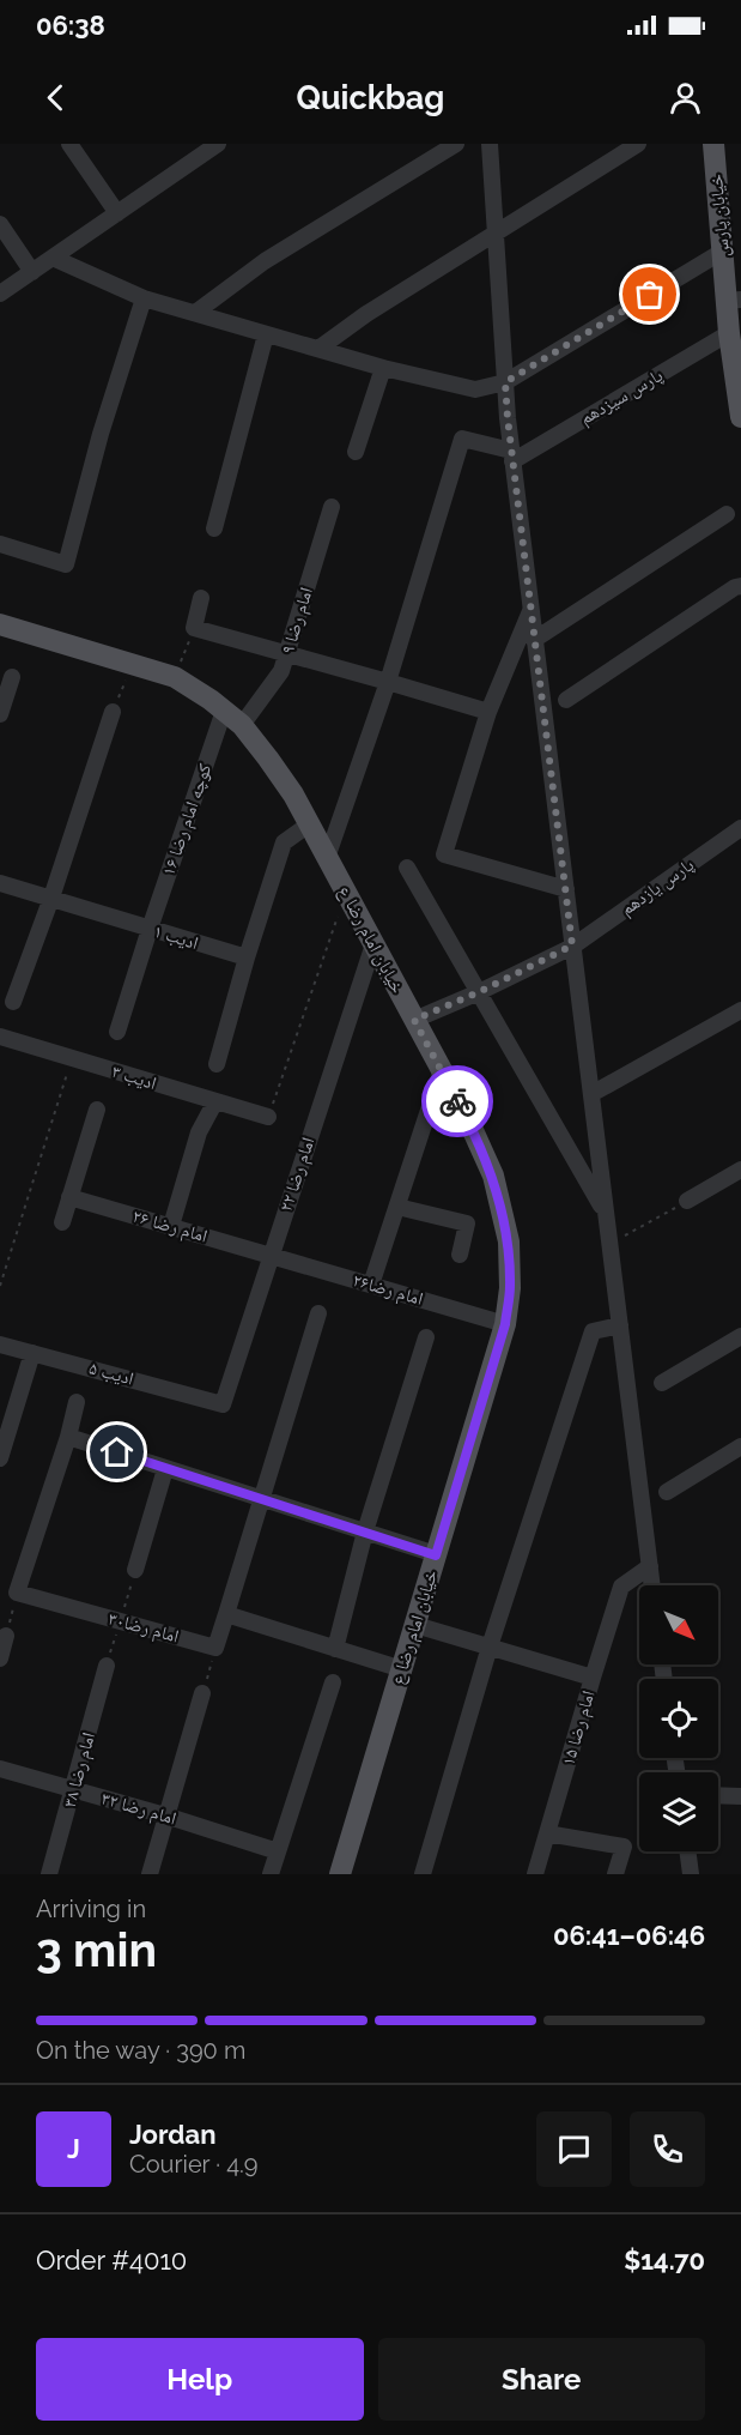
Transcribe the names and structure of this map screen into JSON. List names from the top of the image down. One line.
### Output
{"streets":{"main road":["خیابان پارس","خیابان امام رضا ع"],"street":["پارس‌ سیزدهم","امام رضا ۹","کوچه امام رضا ۱۶","پارس‌‌ یازدهم","ادیب ۱","ادیب ۳","امام رضا ۲۲","امام رضا ۲۶","امام رضا۲۶","ادیب ۵","امام رضا۳۰","۱۵ امام رضا","امام رضا ۳۸","امام رضا ۳۲"]},"crossings":[["خیابان پارس","پارس‌ سیزدهم"],["امام رضا ۹","خیابان امام رضا ع"],["کوچه امام رضا ۱۶","ادیب ۱"],["کوچه امام رضا ۱۶","خیابان امام رضا ع"],["پارس‌‌ یازدهم","خیابان امام رضا ع"],["خیابان امام رضا ع","امام رضا ۲۲"],["خیابان امام رضا ع","امام رضا۲۶"],["خیابان امام رضا ع","۱۵ امام رضا"],["امام رضا ۲۲","امام رضا ۲۶"],["امام رضا ۲۲","امام رضا۲۶"],["امام رضا ۲۲","ادیب ۵"],["امام رضا ۲۶","امام رضا۲۶"],["امام رضا ۳۸","امام رضا ۳۲"]],"north":"bottom right","page":{"status":"06:38","header":"Quickbag","heading":["3 min","Arriving in","06:41–06:46"],"panel":["Jordan","Courier · 4.9","Order #4010","$14.70"],"bar":"On the way · 390 m","round":"J","buttons":["Help","Share"]}}
